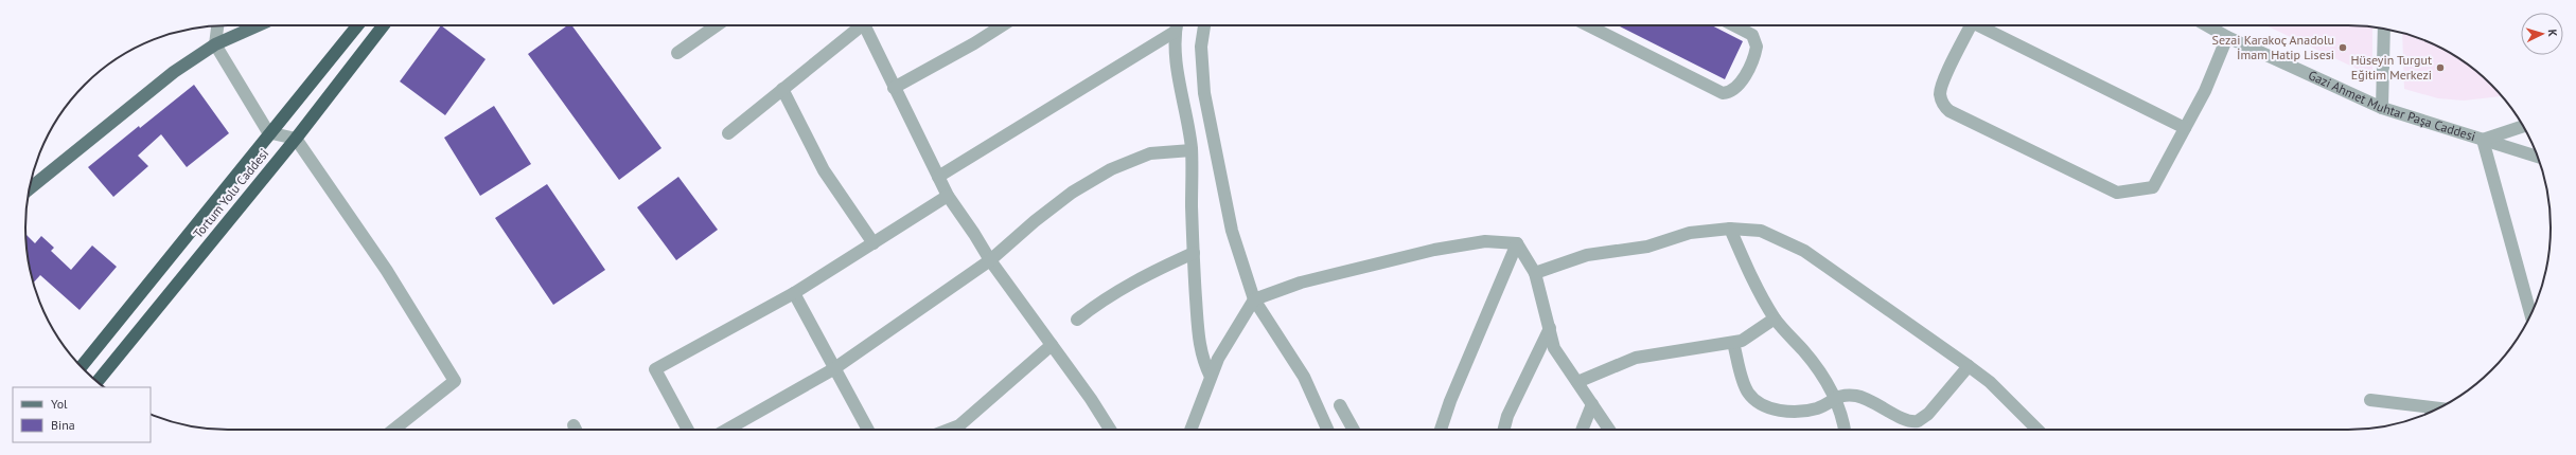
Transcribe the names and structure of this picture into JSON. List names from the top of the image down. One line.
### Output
{"streets":{"highway":["Tortum Yolu Caddesi"],"street":["Gazi Ahmet Muhtar Paşa Caddesi"]},"places":["Sezai Karakoç Anadolu İmam Hatip Lisesi","Hüseyin Turgut Eğitim Merkezi"],"legend":["Yol","Bina"],"north":"right"}
